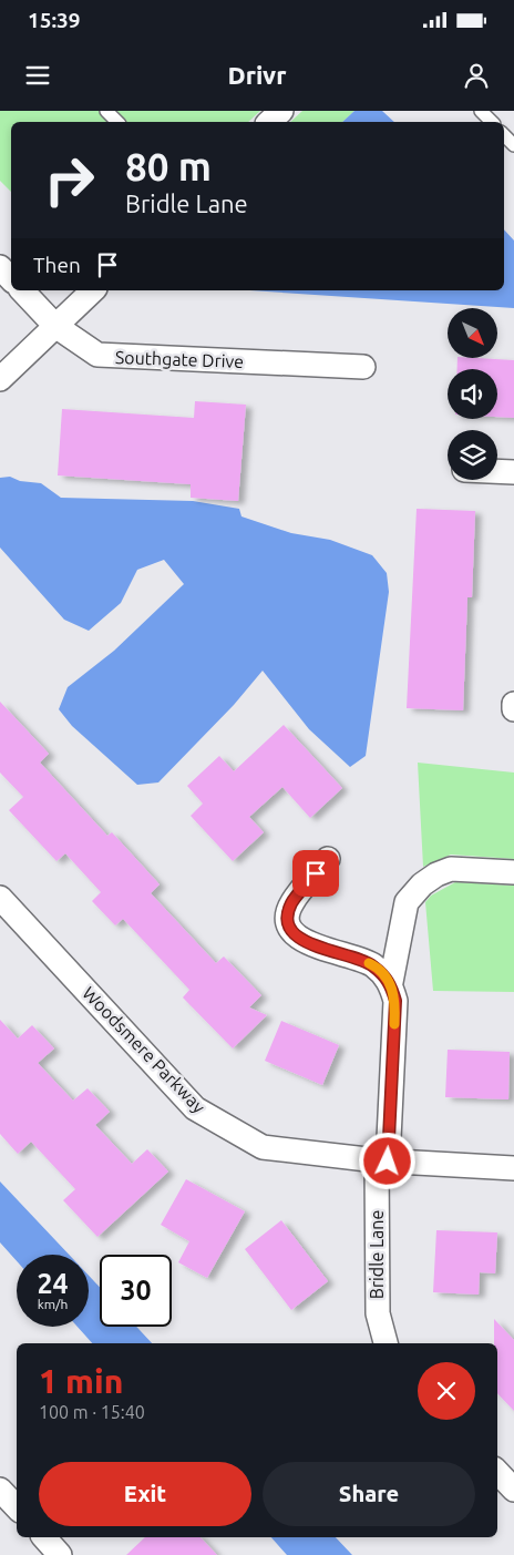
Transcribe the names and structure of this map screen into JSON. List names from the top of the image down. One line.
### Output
{"streets":{"street":["Southgate Drive","Woodsmere Parkway","Bridle Lane"]},"crossings":[["Woodsmere Parkway","Bridle Lane"]],"north":"bottom right","page":{"status":"15:39","header":"Drivr","turn":["80 m","Bridle Lane"],"then":"Then","speed":"24 km/h","limit":"30","heading":["1 min","100 m · 15:40"],"buttons":["Exit","Share"]}}
